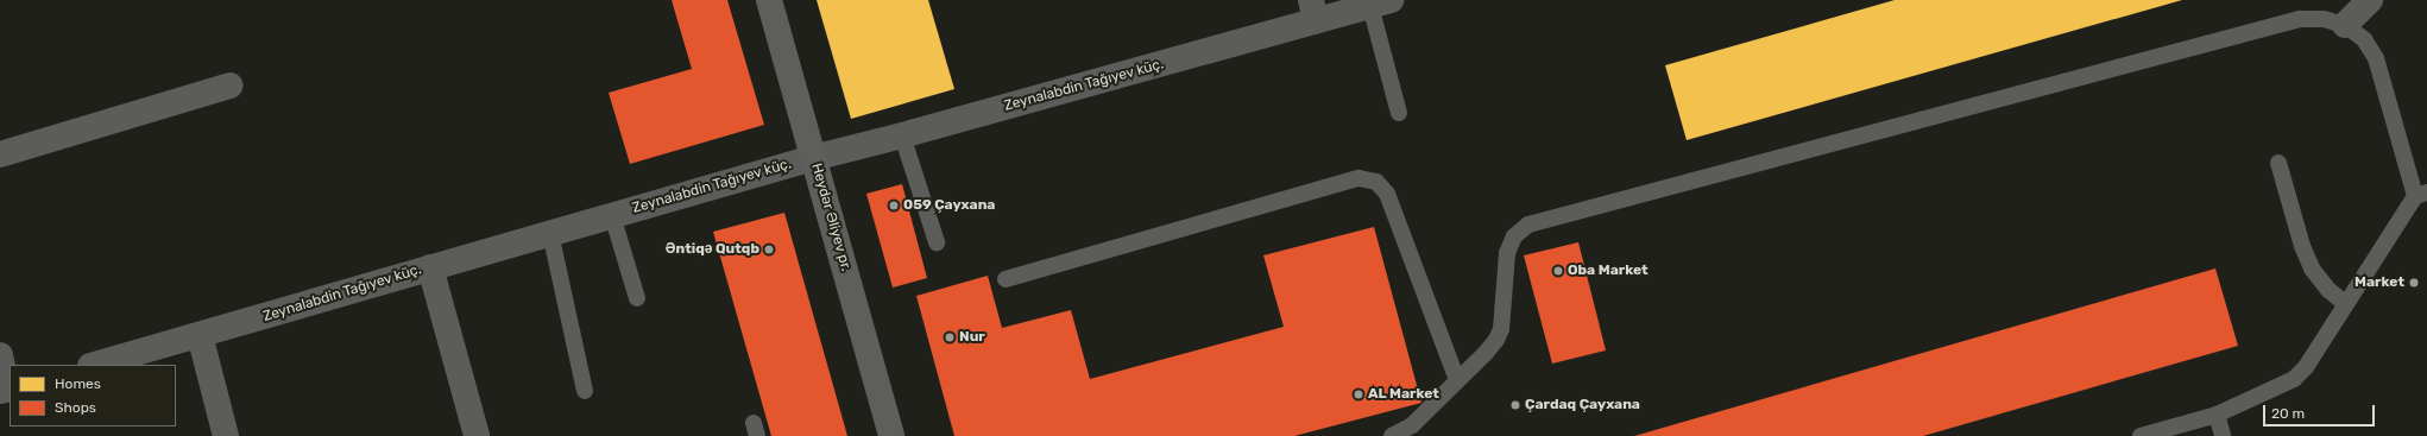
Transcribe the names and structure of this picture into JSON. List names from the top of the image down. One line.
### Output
{"streets":{"main road":["Heydər Əliyev pr."],"street":["Zeynalabdin Tağıyev küç."]},"crossings":[["Zeynalabdin Tağıyev küç.","Heydər Əliyev pr."]],"places":["059 Çayxana","Əntiqə Qutqb","Oba Market","Market","Nur","AL Market","Çardaq Çayxana"],"legend":["Homes","Shops"],"scale_bar":"20 m"}
